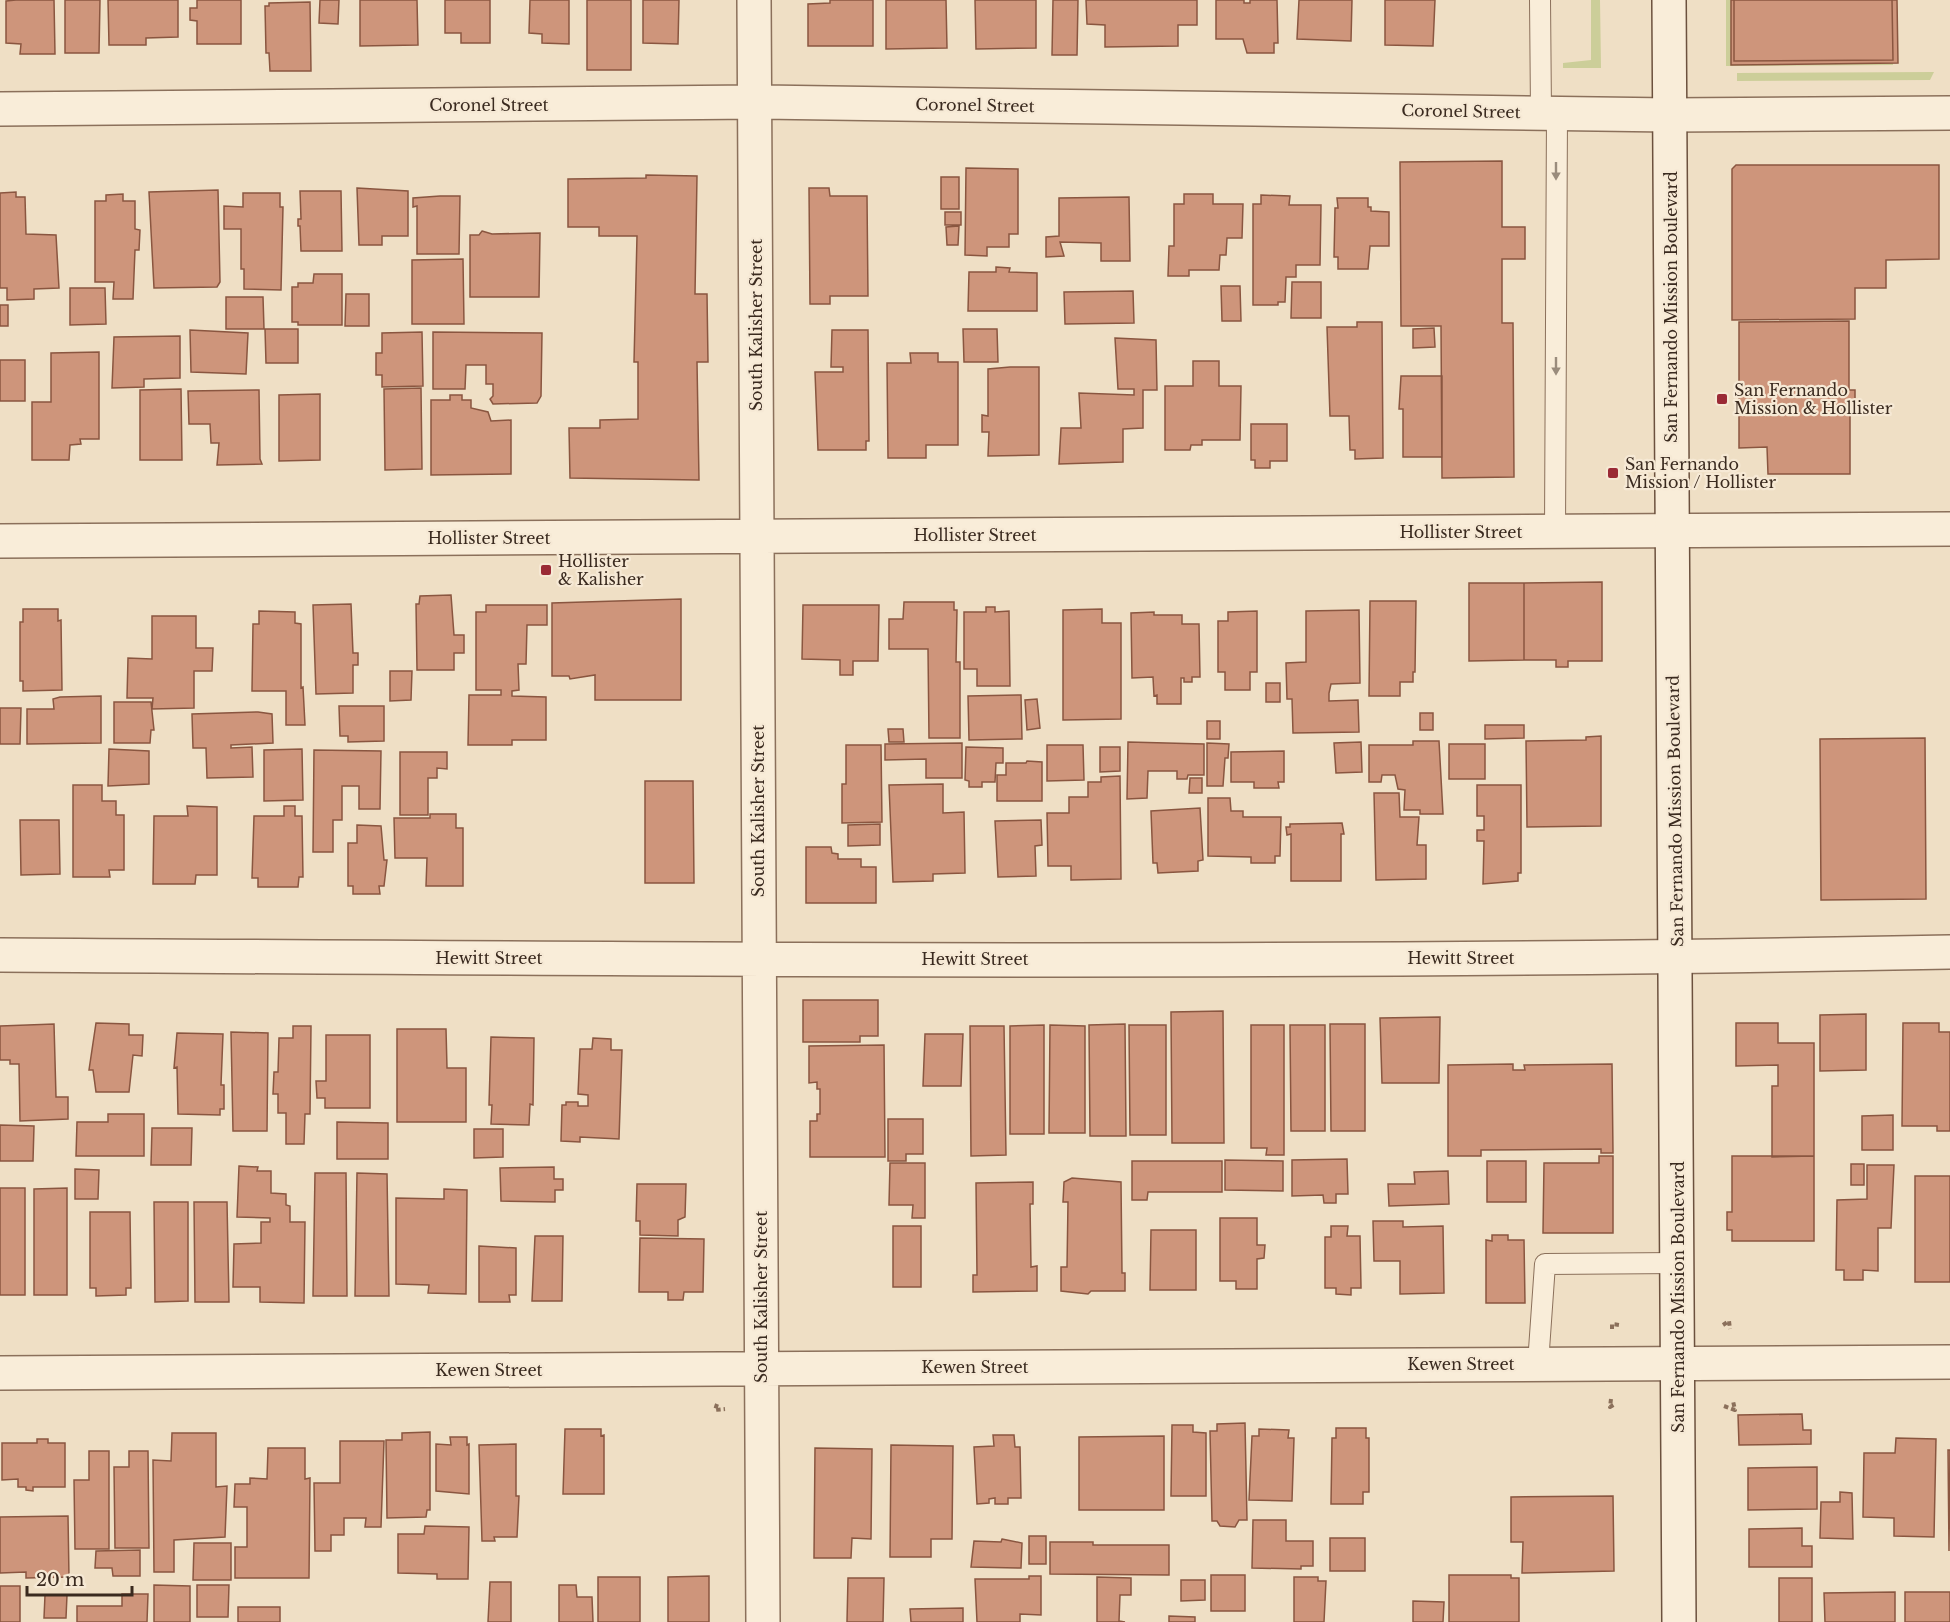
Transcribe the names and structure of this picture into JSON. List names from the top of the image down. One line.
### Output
{"streets":{"street":["Coronel Street","San Fernando Mission Boulevard","South Kalisher Street","Hollister Street","Hewitt Street","Kewen Street"]},"crossings":[["Coronel Street","San Fernando Mission Boulevard"],["Coronel Street","South Kalisher Street"],["San Fernando Mission Boulevard","Hollister Street"],["San Fernando Mission Boulevard","Hewitt Street"],["San Fernando Mission Boulevard","Kewen Street"],["South Kalisher Street","Hollister Street"],["South Kalisher Street","Hewitt Street"],["South Kalisher Street","Kewen Street"]],"places":{"transit":["San Fernando Mission & Hollister","San Fernando Mission / Hollister","Hollister & Kalisher"]},"scale_bar":"20 m"}
